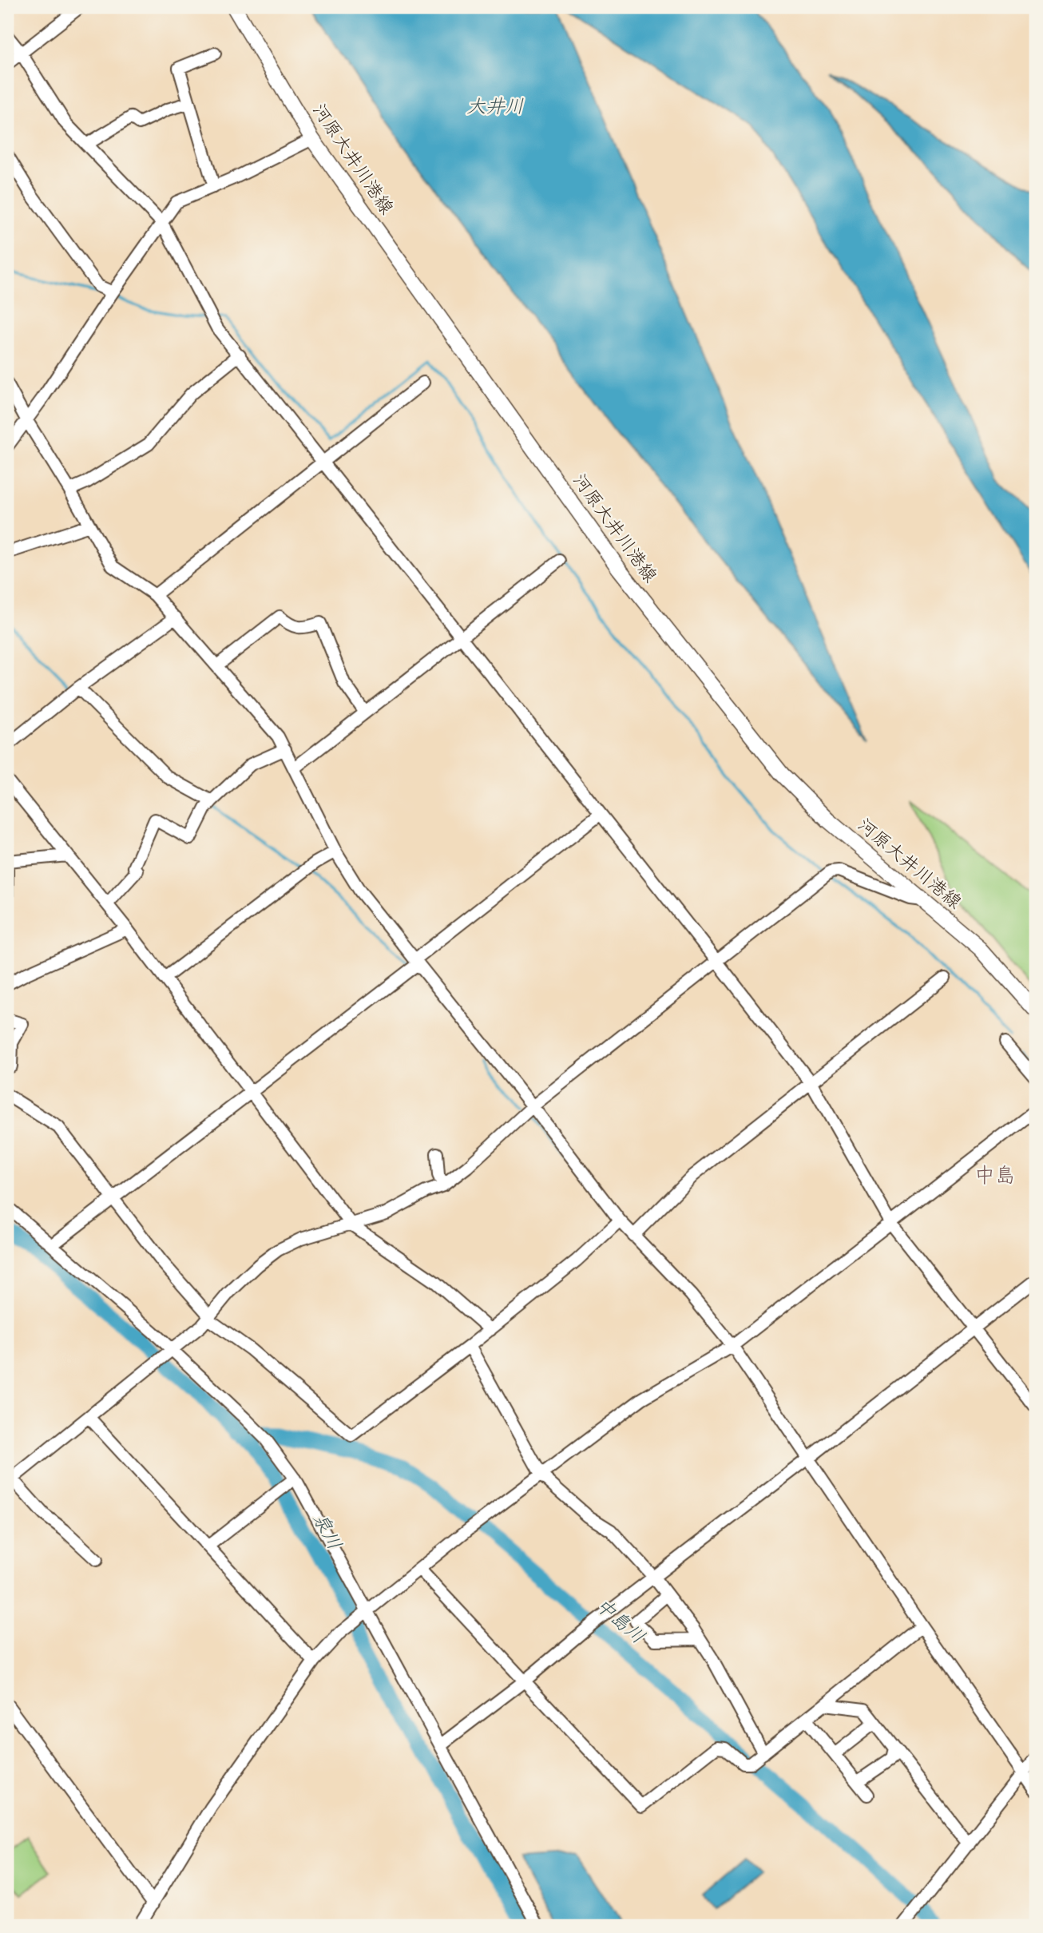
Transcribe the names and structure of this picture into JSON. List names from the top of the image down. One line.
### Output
{"streets":{"main road":["河原大井川港線"]},"districts":["中島"],"water":["大井川","泉川","中島川"]}
